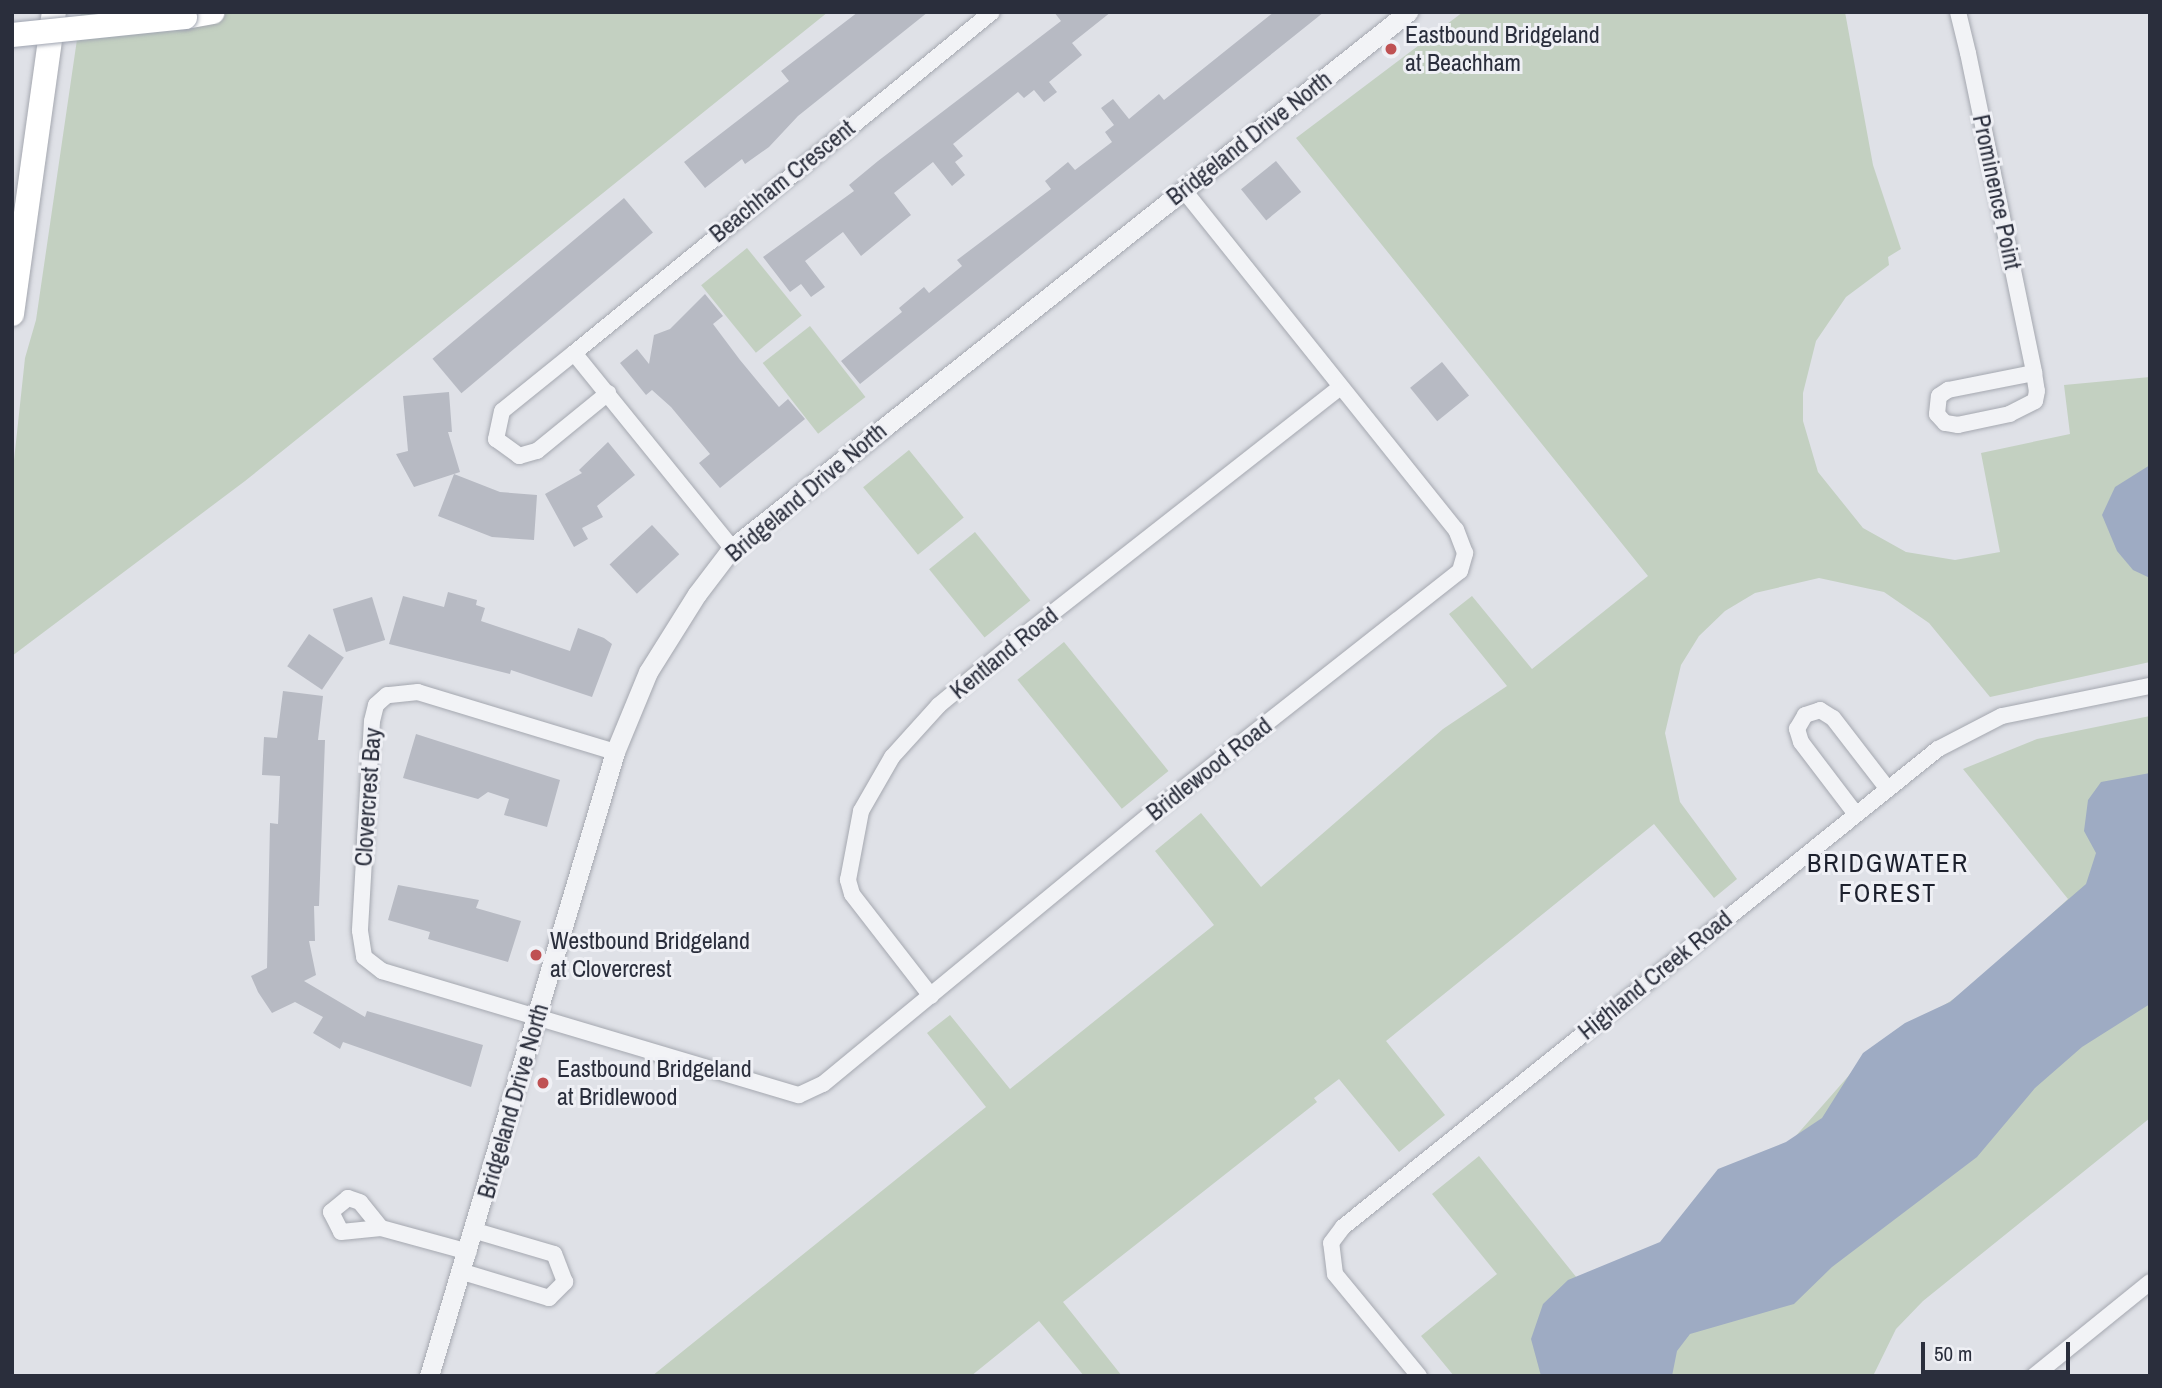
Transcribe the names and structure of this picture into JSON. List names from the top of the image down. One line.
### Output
{"streets":{"street":["Bridgeland Drive North","Beachham Crescent","Prominence Point","Kentland Road","Bridlewood Road","Clovercrest Bay","Highland Creek Road"]},"crossings":[["Bridgeland Drive North","Bridlewood Road"],["Bridgeland Drive North","Clovercrest Bay"],["Kentland Road","Bridlewood Road"],["Bridlewood Road","Clovercrest Bay"]],"districts":["BRIDGWATER FOREST"],"places":["Eastbound Bridgeland at Beachham","Westbound Bridgeland at Clovercrest","Eastbound Bridgeland at Bridlewood"],"scale_bar":"50 m"}
